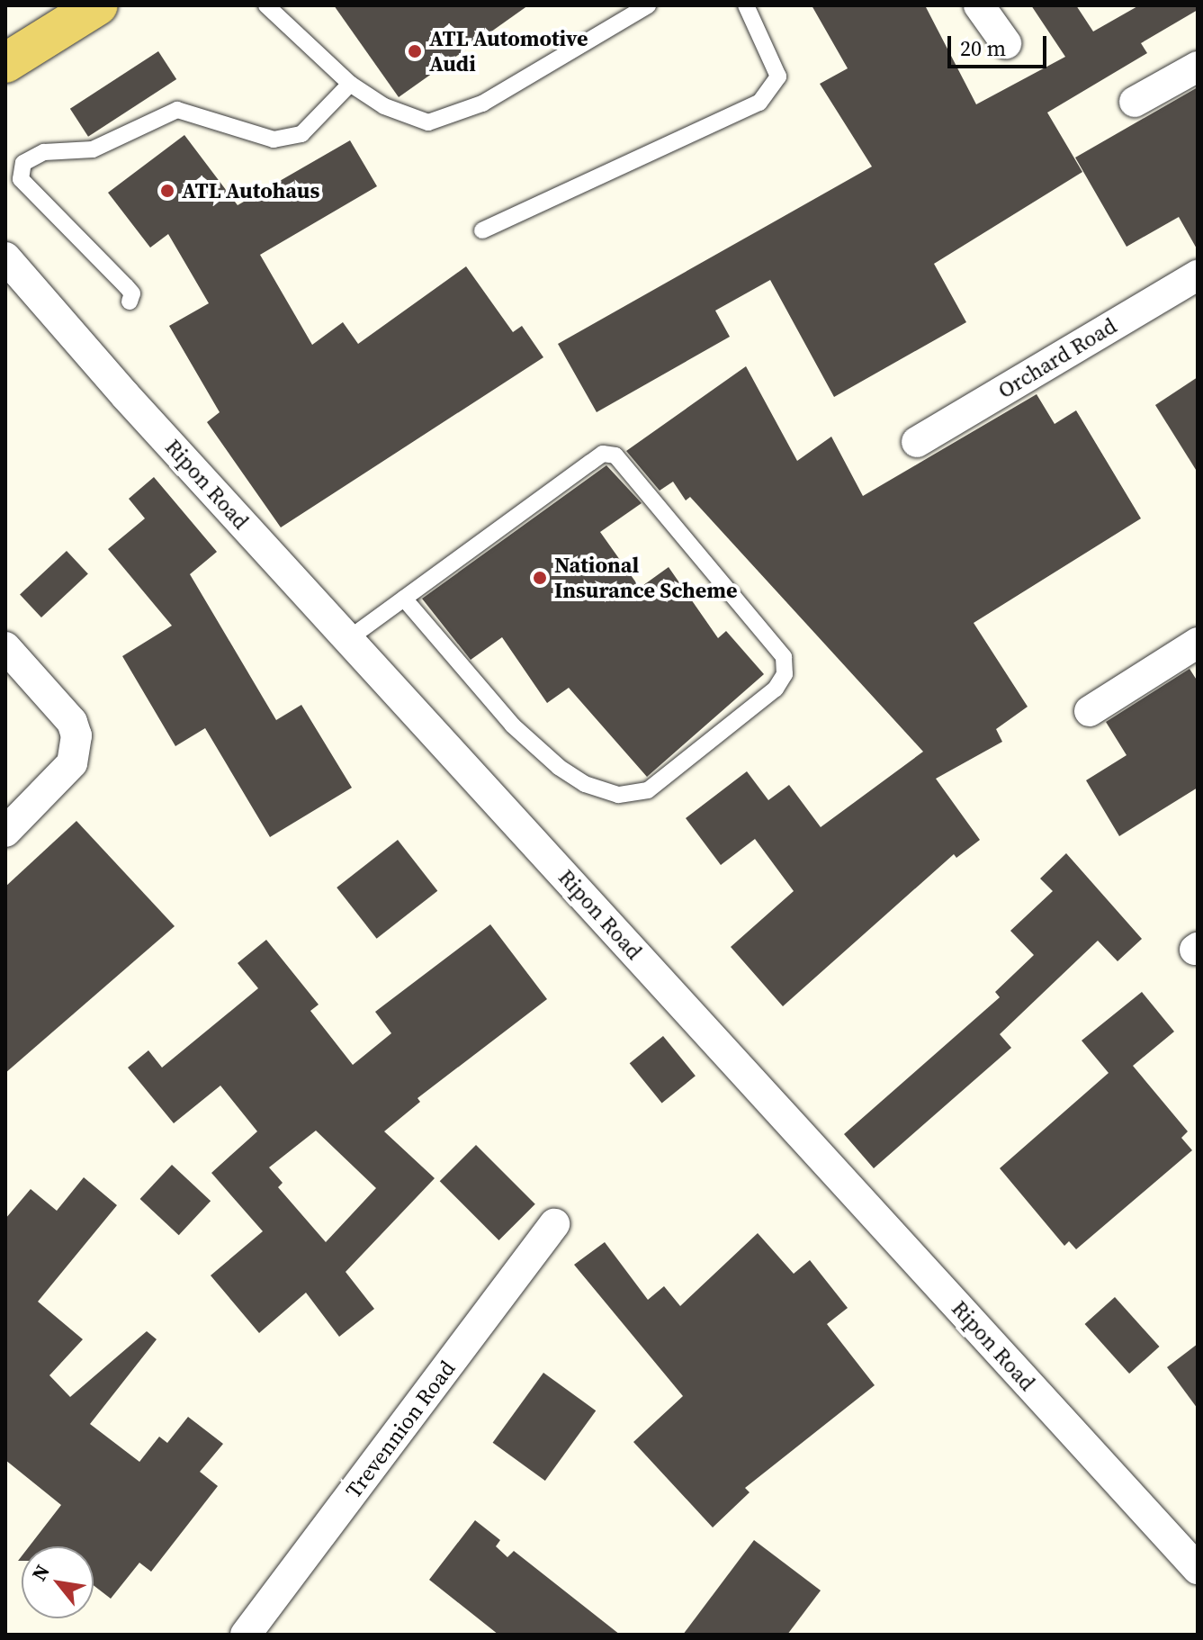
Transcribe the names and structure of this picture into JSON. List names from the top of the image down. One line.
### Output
{"streets":{"street":["Orchard Road","Ripon Road","Trevennion Road"]},"places":["ATL Automotive Audi","ATL Autohaus","National Insurance Scheme"],"scale_bar":"20 m","north":"top left"}
